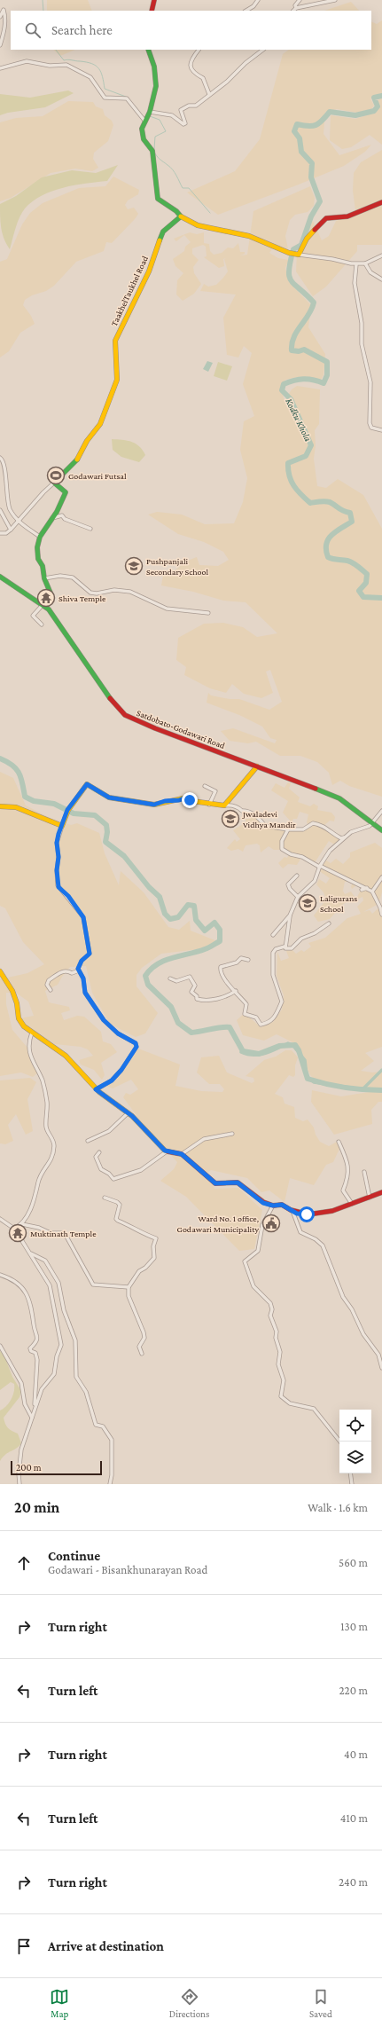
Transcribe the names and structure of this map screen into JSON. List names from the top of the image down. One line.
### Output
{"streets":{"street":["TaakhelTaukhel Road","Satdobato-Godawari Road"]},"water":["Kodku Khola"],"places":{"sports":["Godawari Futsal"],"school or university":["Pushpanjali Secondary School","Jwaladevi Vidhya Mandir","Laligurans School"],"temple":["Shiva Temple","Muktinath Temple"],"public building":["Ward No. 1 office, Godawari Municipality"]},"scale_bar":"200 m","page":{"search":"Search here","scale":"200 m","heading":["20 min","Walk · 1.6 km"],"list":[["Continue","Godawari - Bisankhunarayan Road","560 m"],["Turn right","130 m"],["Turn left","220 m"],["Turn right","40 m"],["Turn left","410 m"],["Turn right","240 m"],"Arrive at destination"],"nav":["Map","Directions","Saved"]}}
